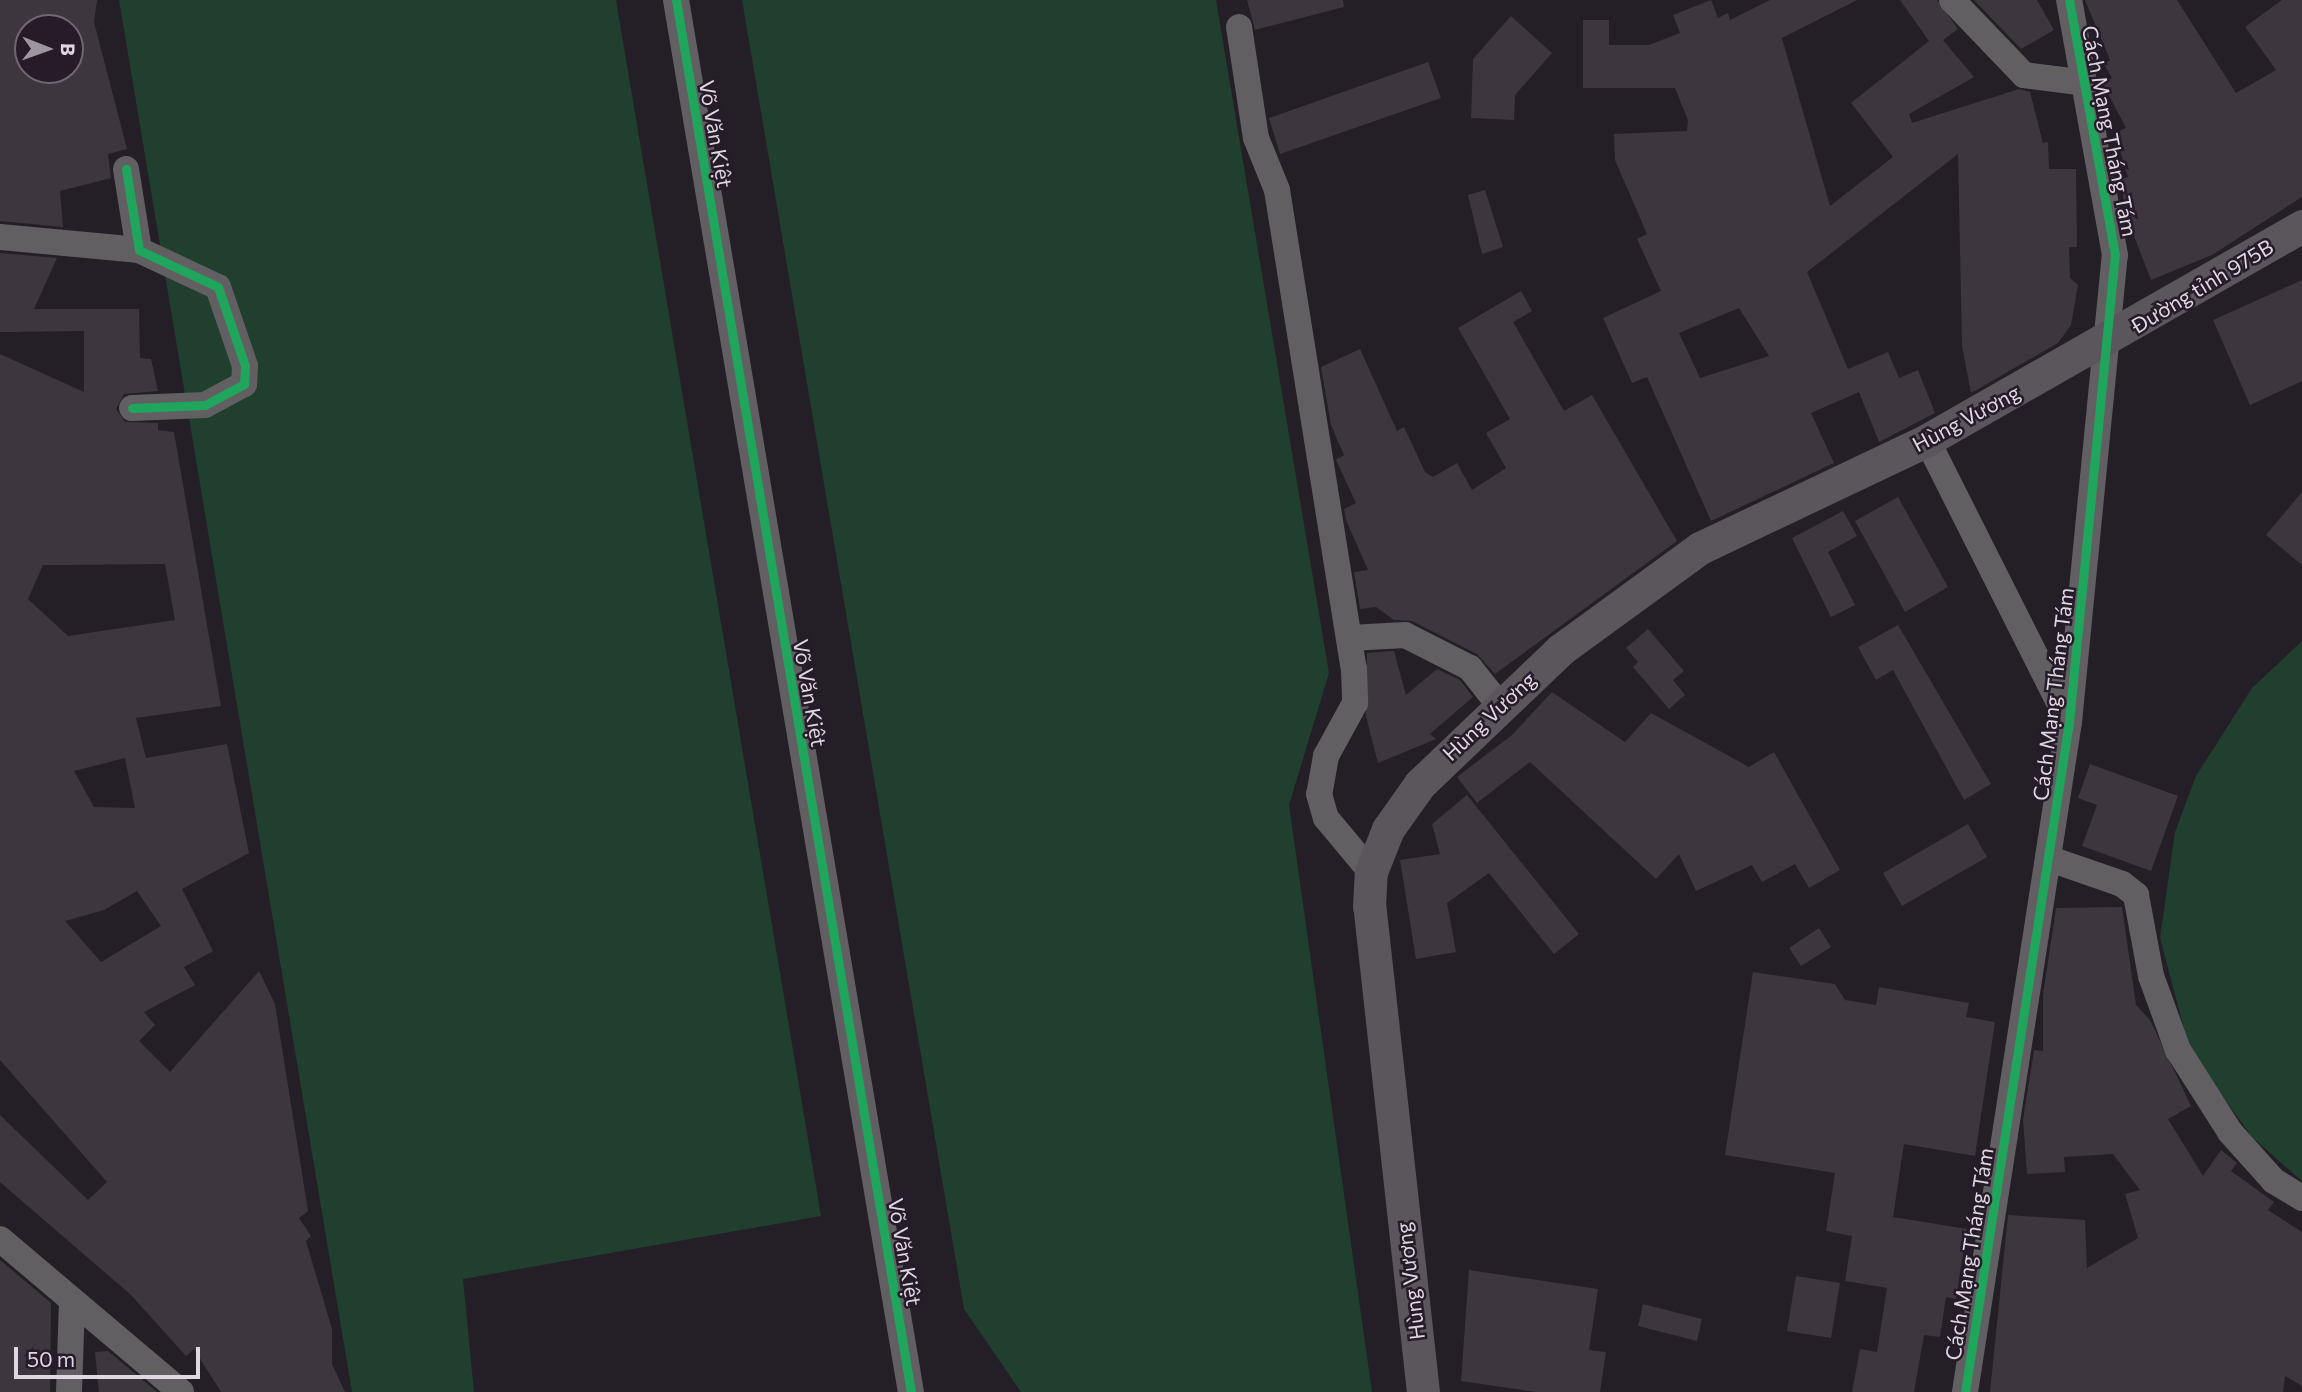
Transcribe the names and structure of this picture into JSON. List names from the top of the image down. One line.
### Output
{"streets":{"main road":["Đường tỉnh 975B","Hùng Vương"],"street":["Cách Mạng Tháng Tám","Võ Văn Kiệt"]},"crossings":[["Cách Mạng Tháng Tám","Đường tỉnh 975B"],["Cách Mạng Tháng Tám","Hùng Vương"],["Đường tỉnh 975B","Hùng Vương"]],"scale_bar":"50 m","north":"right"}
